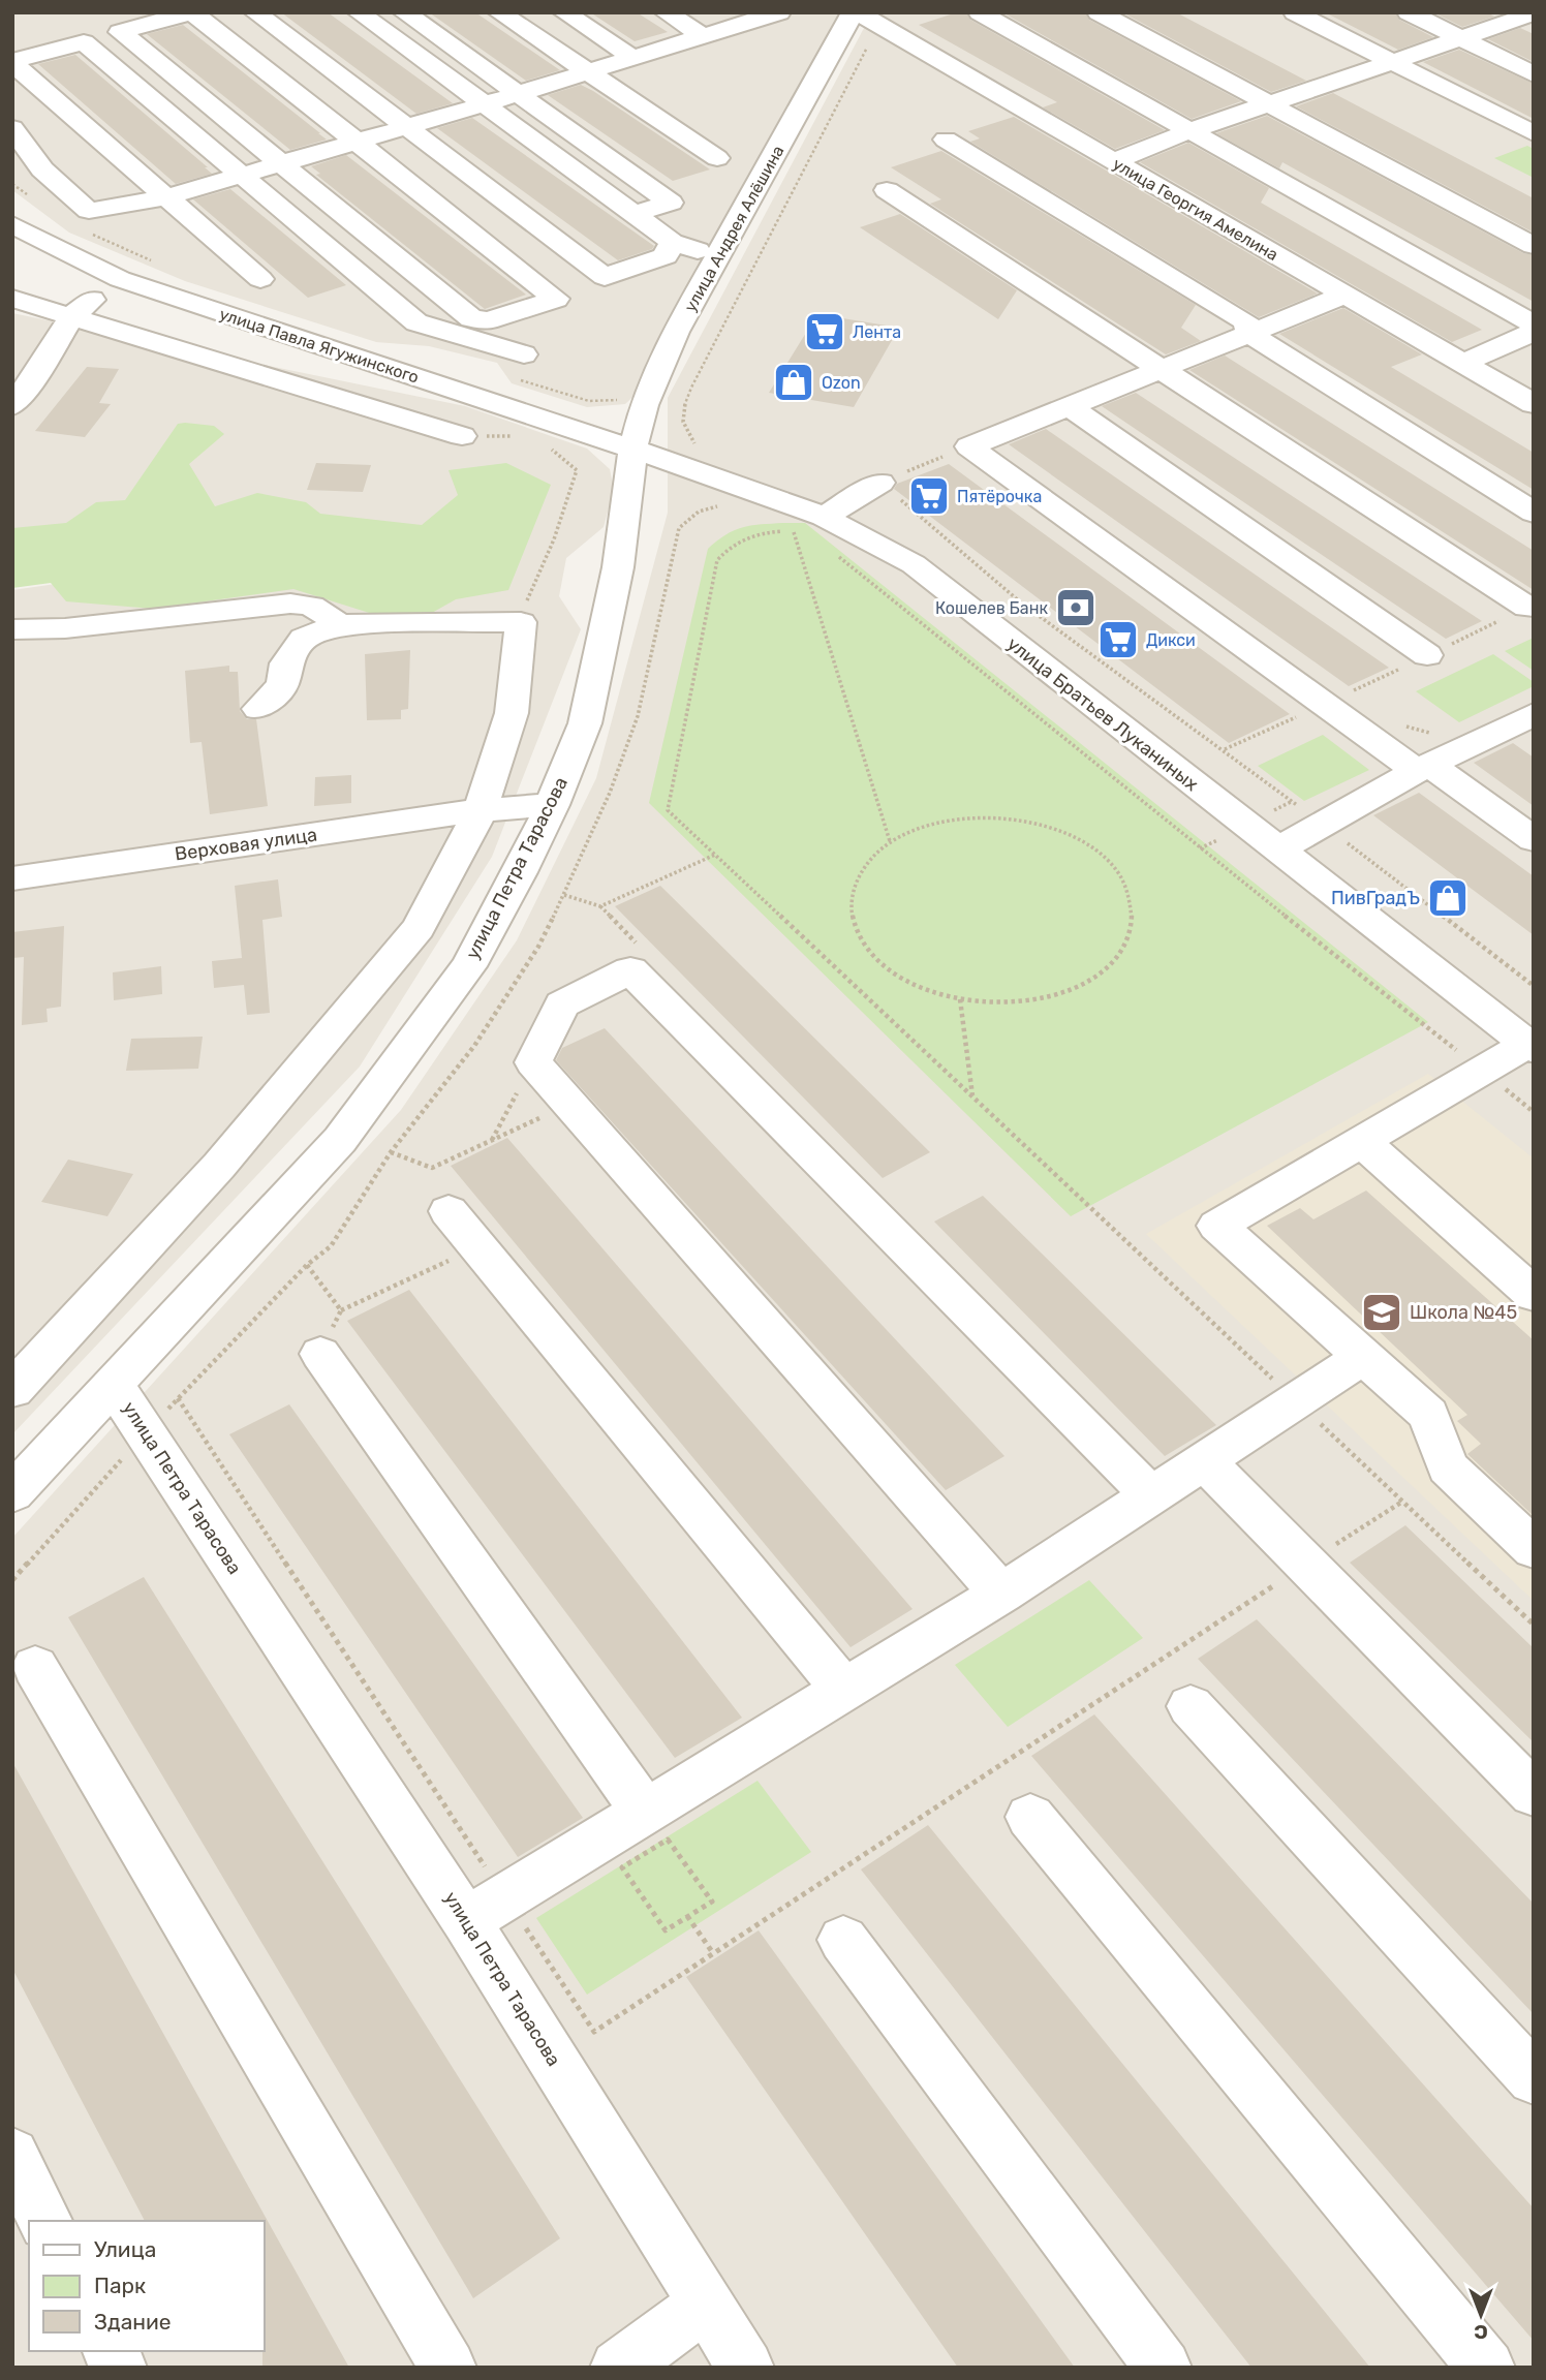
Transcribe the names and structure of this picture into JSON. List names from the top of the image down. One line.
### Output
{"streets":{"street":["улица Георгия Амелина","улица Андрея Алёшина","улица Павла Ягужинского","улица Братьев Луканиных","Верховая улица","улица Петра Тарасова"]},"crossings":[["улица Георгия Амелина","улица Андрея Алёшина"],["улица Андрея Алёшина","улица Павла Ягужинского"],["улица Андрея Алёшина","улица Братьев Луканиных"],["улица Андрея Алёшина","улица Петра Тарасова"],["улица Павла Ягужинского","улица Братьев Луканиных"],["улица Павла Ягужинского","улица Петра Тарасова"],["улица Братьев Луканиных","улица Петра Тарасова"],["Верховая улица","улица Петра Тарасова"]],"places":{"supermarket":["Лента","Пятёрочка","Дикси"],"shop":["Ozon","ПивГрадЪ"],"bank":["Кошелев Банк"],"school or university":["Школа №45"]},"legend":["Улица","Парк","Здание"],"north":"bottom"}
